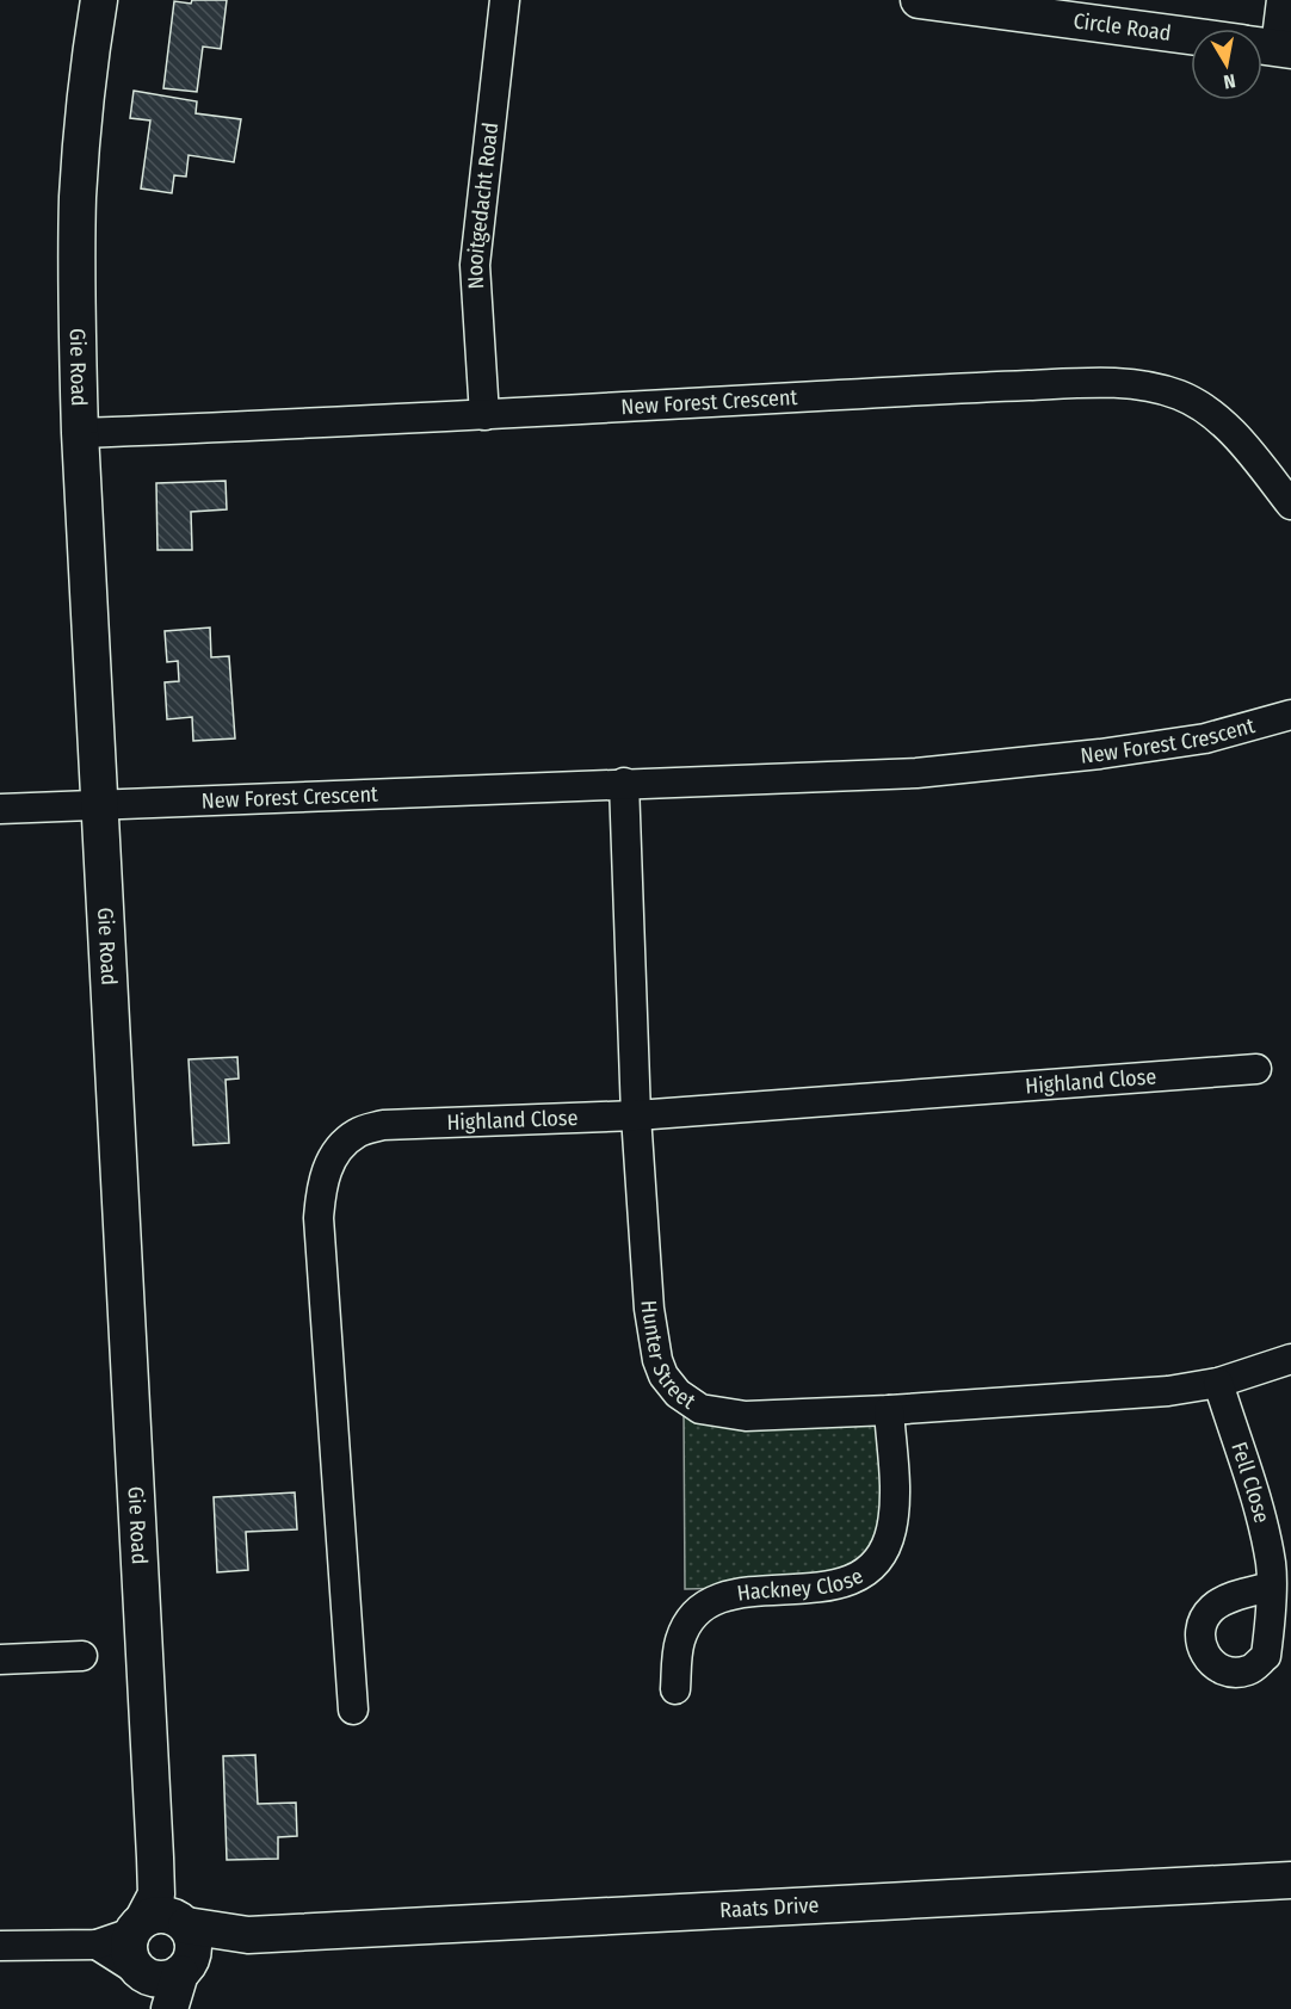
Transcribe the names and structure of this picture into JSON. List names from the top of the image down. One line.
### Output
{"streets":{"street":["Circle Road","Nooitgedacht Road","Gie Road","New Forest Crescent","Highland Close","Hunter Street","Fell Close","Hackney Close","Raats Drive"]},"crossings":[["Nooitgedacht Road","New Forest Crescent"],["Gie Road","New Forest Crescent"],["Gie Road","Raats Drive"],["New Forest Crescent","Hunter Street"],["Highland Close","Hunter Street"],["Hunter Street","Fell Close"],["Hunter Street","Hackney Close"]],"north":"bottom"}
